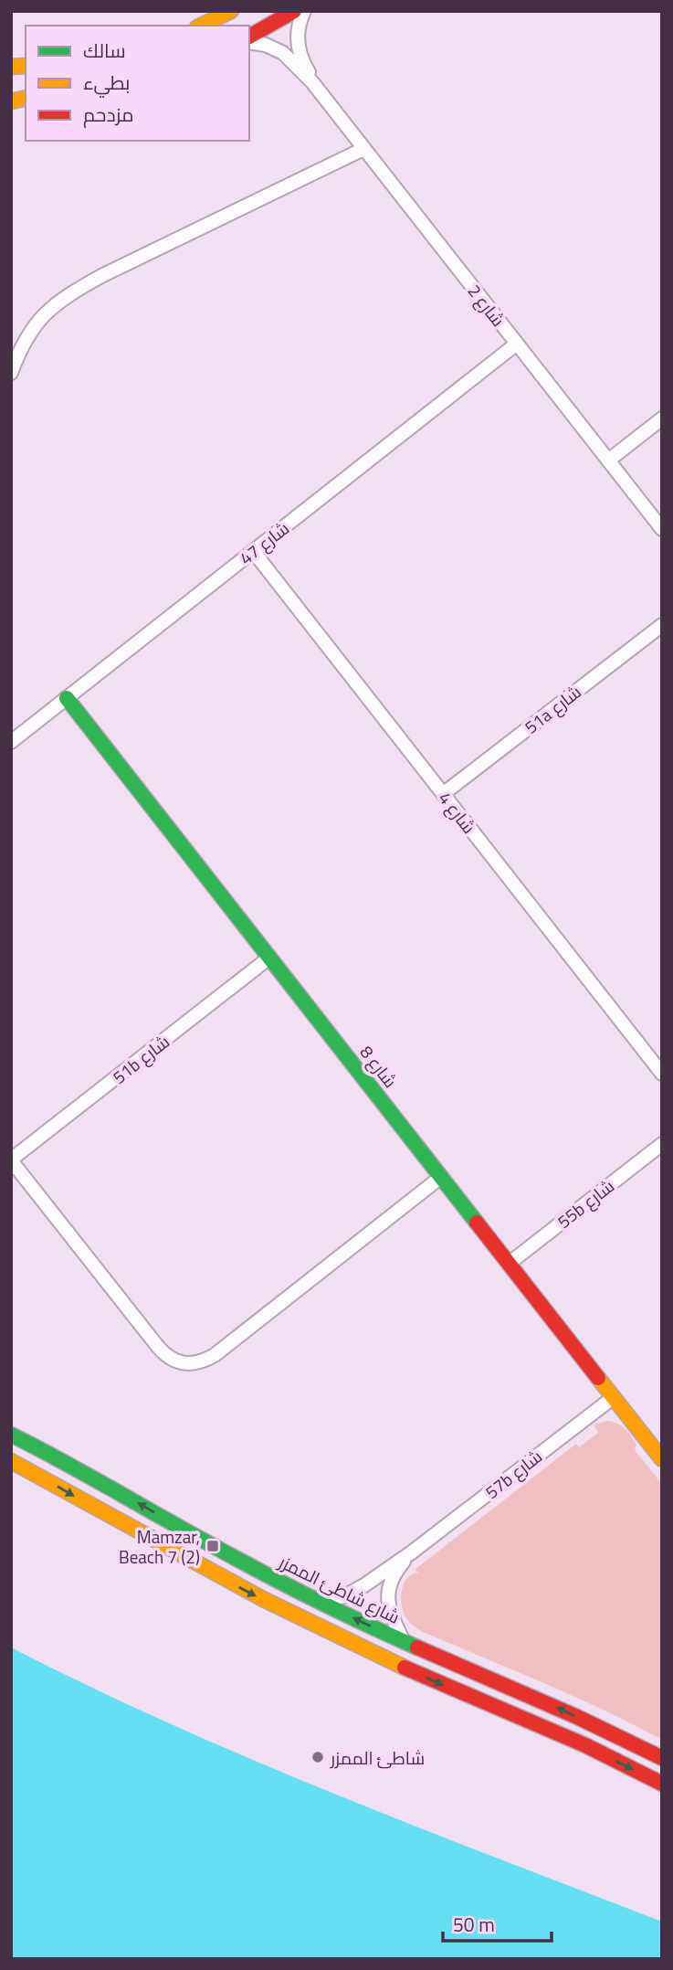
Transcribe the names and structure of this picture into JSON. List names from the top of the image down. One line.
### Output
{"streets":{"main road":["شارع 8","شارع شاطئ الممزر"],"street":["شارع 2","شارع 47","51a شارع","شارع 4","51b شارع","55b شارع","57b شارع"]},"crossings":[["شارع 2","شارع 47"],["شارع 47","شارع 4"],["شارع 47","شارع 8"],["51a شارع","شارع 4"],["51b شارع","شارع 8"],["شارع 8","55b شارع"],["شارع 8","57b شارع"],["57b شارع","شارع شاطئ الممزر"]],"places":{"transit":["Mamzar, Beach 7 (2)"],"other":["شاطئ الممزر"]},"legend":["سالك","بطيء","مزدحم"],"scale_bar":"50 m"}
